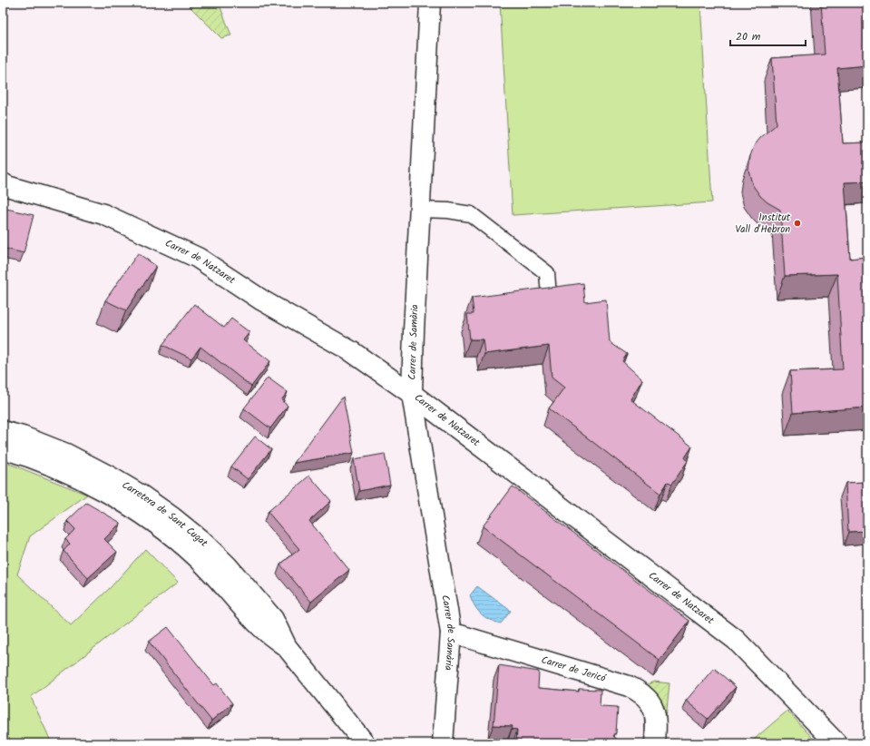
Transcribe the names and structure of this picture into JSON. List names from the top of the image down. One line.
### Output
{"streets":{"street":["Carrer de Natzaret","Carrer de Samària","Carretera de Sant Cugat","Carrer de Jericó"]},"crossings":[["Carrer de Natzaret","Carrer de Samària"],["Carrer de Samària","Carrer de Jericó"]],"places":["Institut Vall d'Hebron"],"scale_bar":"20 m"}
